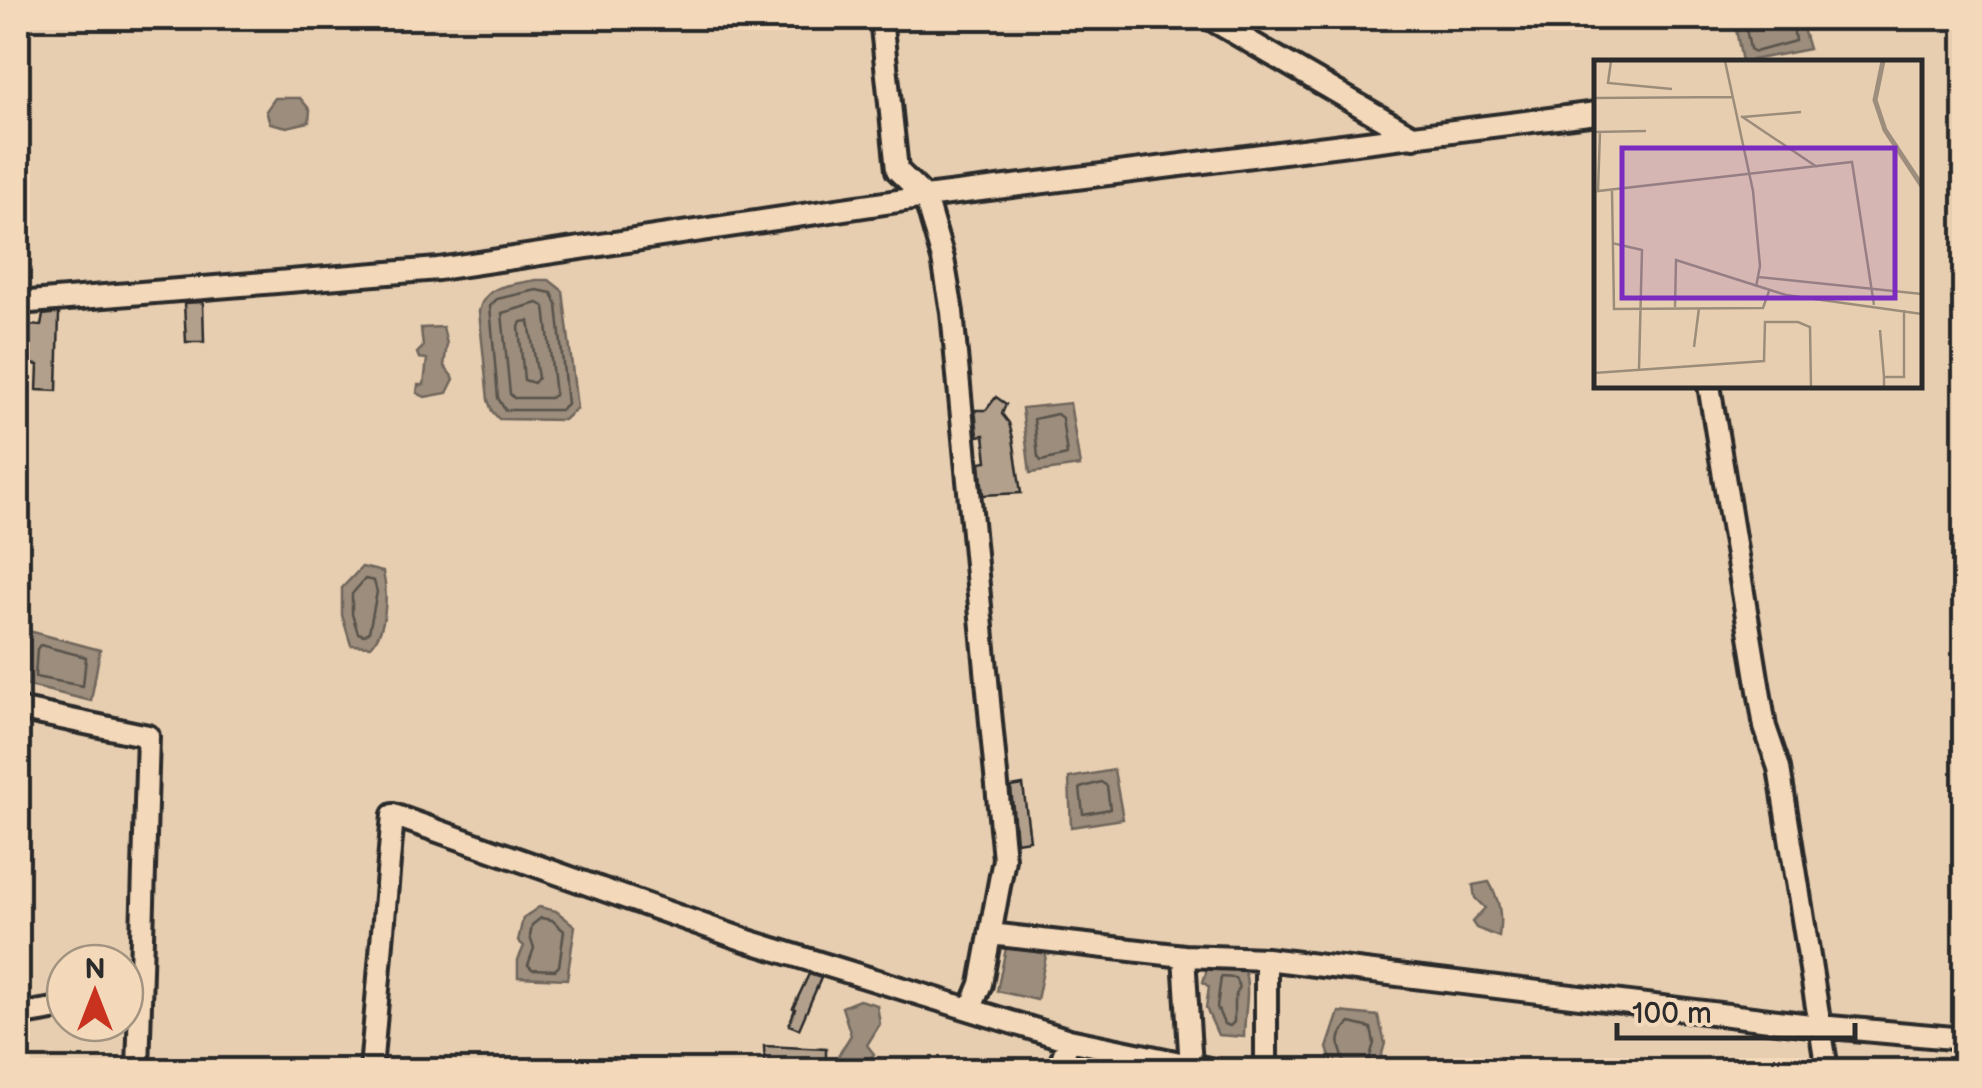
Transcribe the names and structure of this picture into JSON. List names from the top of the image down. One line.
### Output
{"scale_bar":"100 m","north":"top"}
